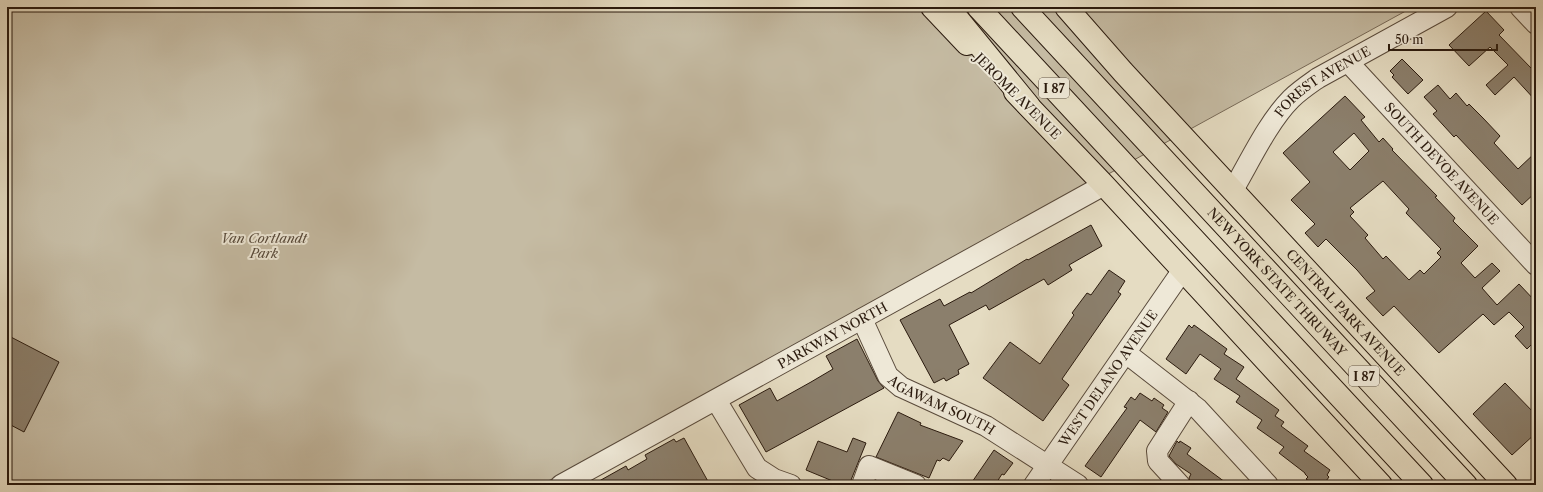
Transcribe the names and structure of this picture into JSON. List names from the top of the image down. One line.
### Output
{"streets":{"main road":["I 87","JEROME AVENUE","NEW YORK STATE THRUWAY","CENTRAL PARK AVENUE"],"street":["FOREST AVENUE","SOUTH DEVOE AVENUE","PARKWAY NORTH","WEST DELANO AVENUE","AGAWAM SOUTH"]},"crossings":[["FOREST AVENUE","SOUTH DEVOE AVENUE"],["FOREST AVENUE","CENTRAL PARK AVENUE"],["I 87","NEW YORK STATE THRUWAY"],["JEROME AVENUE","PARKWAY NORTH"],["PARKWAY NORTH","AGAWAM SOUTH"],["WEST DELANO AVENUE","AGAWAM SOUTH"]],"parks":["Van Cortlandt Park"],"scale_bar":"50 m"}
